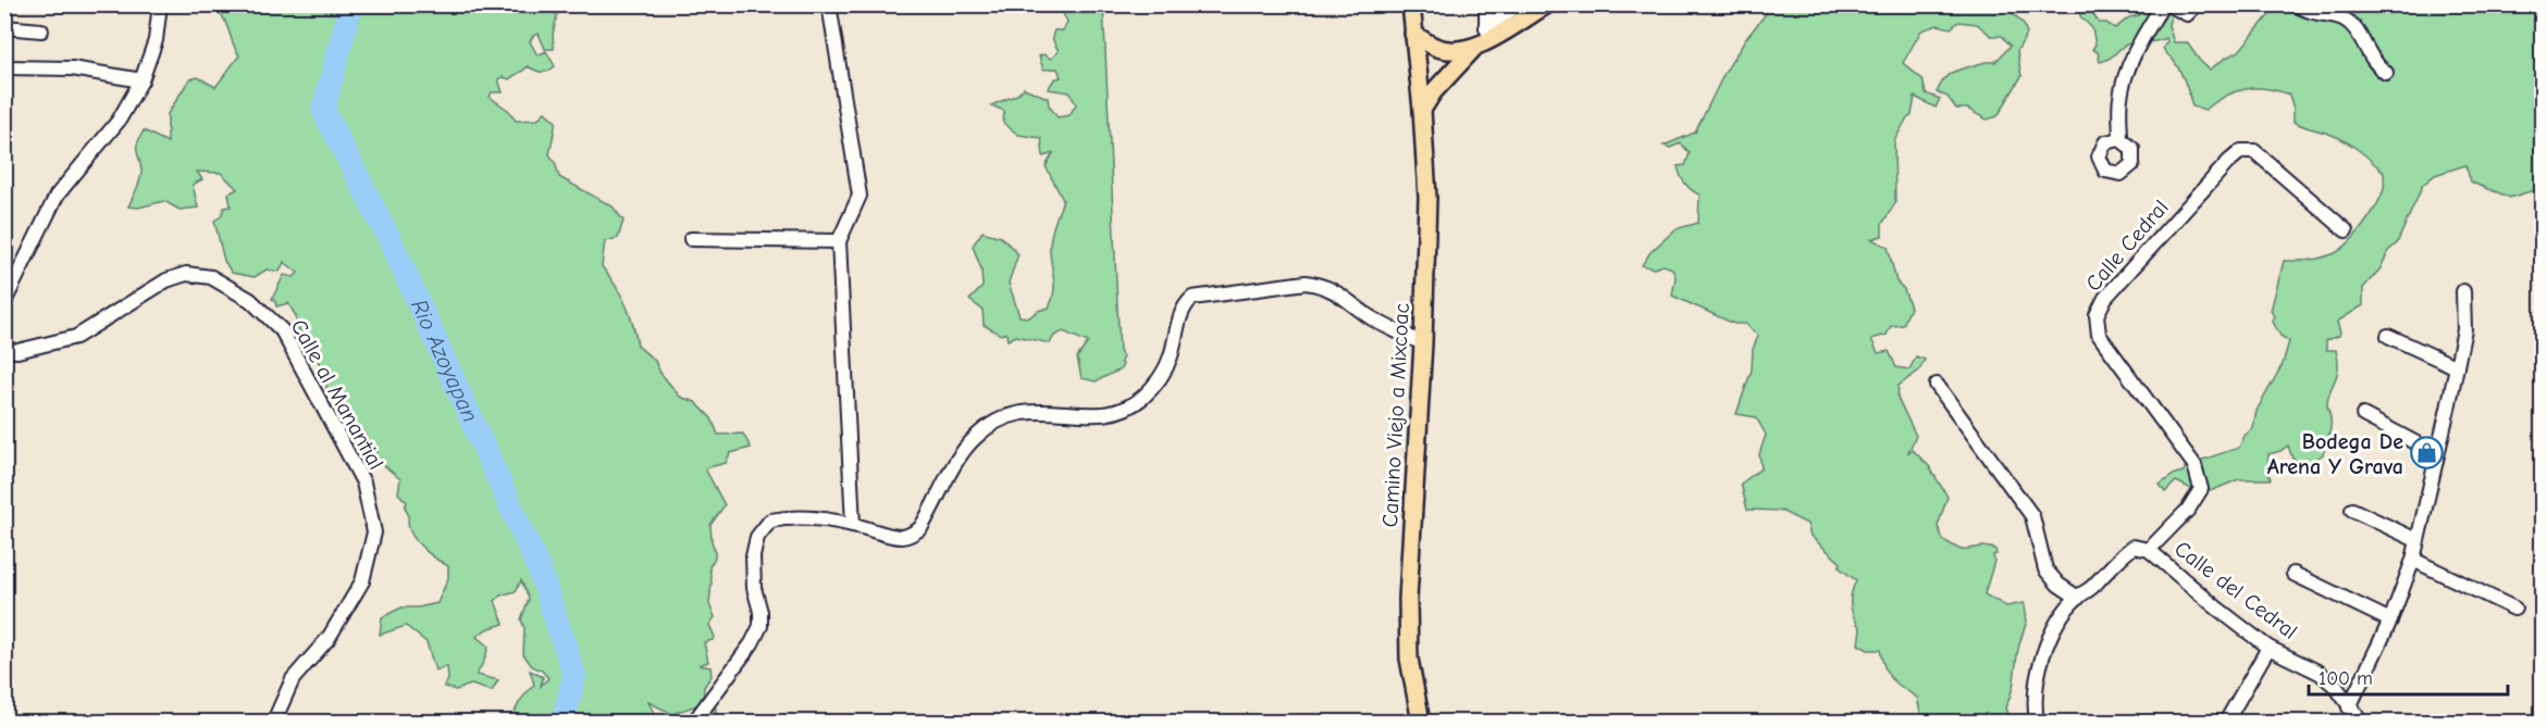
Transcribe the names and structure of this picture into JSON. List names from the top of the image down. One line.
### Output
{"streets":{"main road":["Camino Viejo a Mixcoac"],"street":["Calle Cedral","Calle al Manantial","Calle del Cedral"]},"crossings":[["Calle Cedral","Calle del Cedral"]],"water":["Rio Azoyapan"],"places":{"shop":["Bodega De Arena Y Grava"]},"scale_bar":"100 m"}
